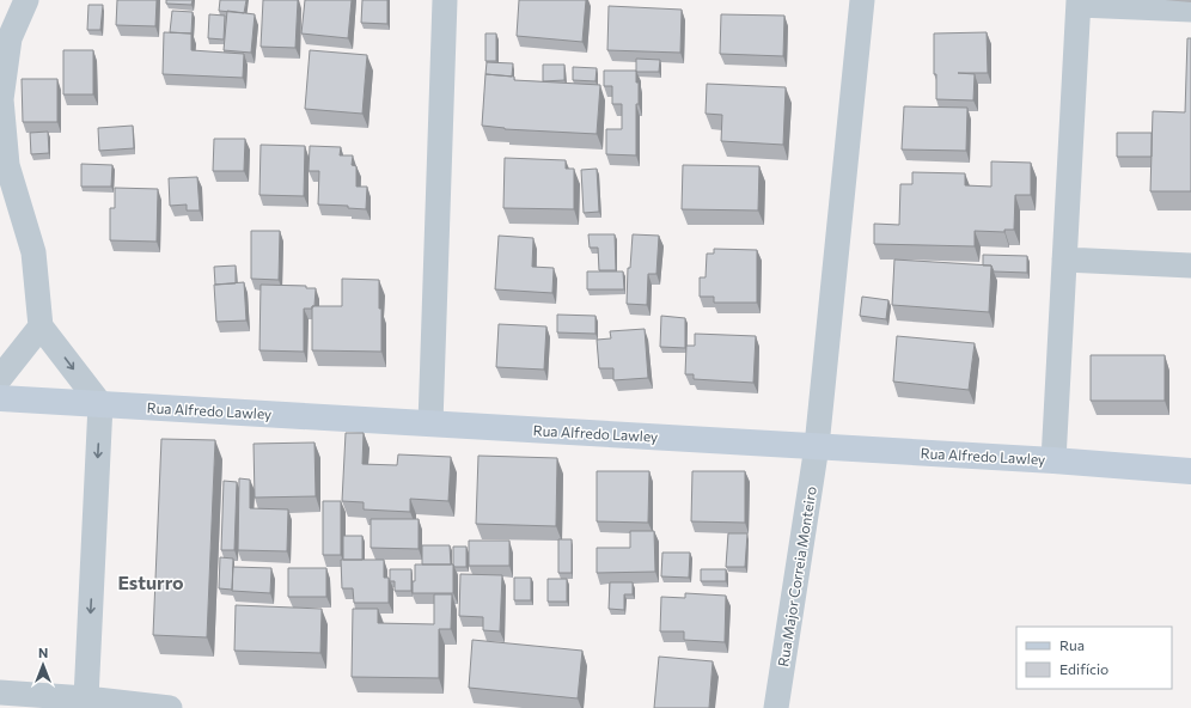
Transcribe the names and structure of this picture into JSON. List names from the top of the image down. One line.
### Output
{"streets":{"main road":["Rua Alfredo Lawley"],"street":["Rua Major Correia Monteiro"]},"crossings":[["Rua Alfredo Lawley","Rua Major Correia Monteiro"]],"districts":["Esturro"],"legend":["Rua","Edifício"],"north":"top"}
